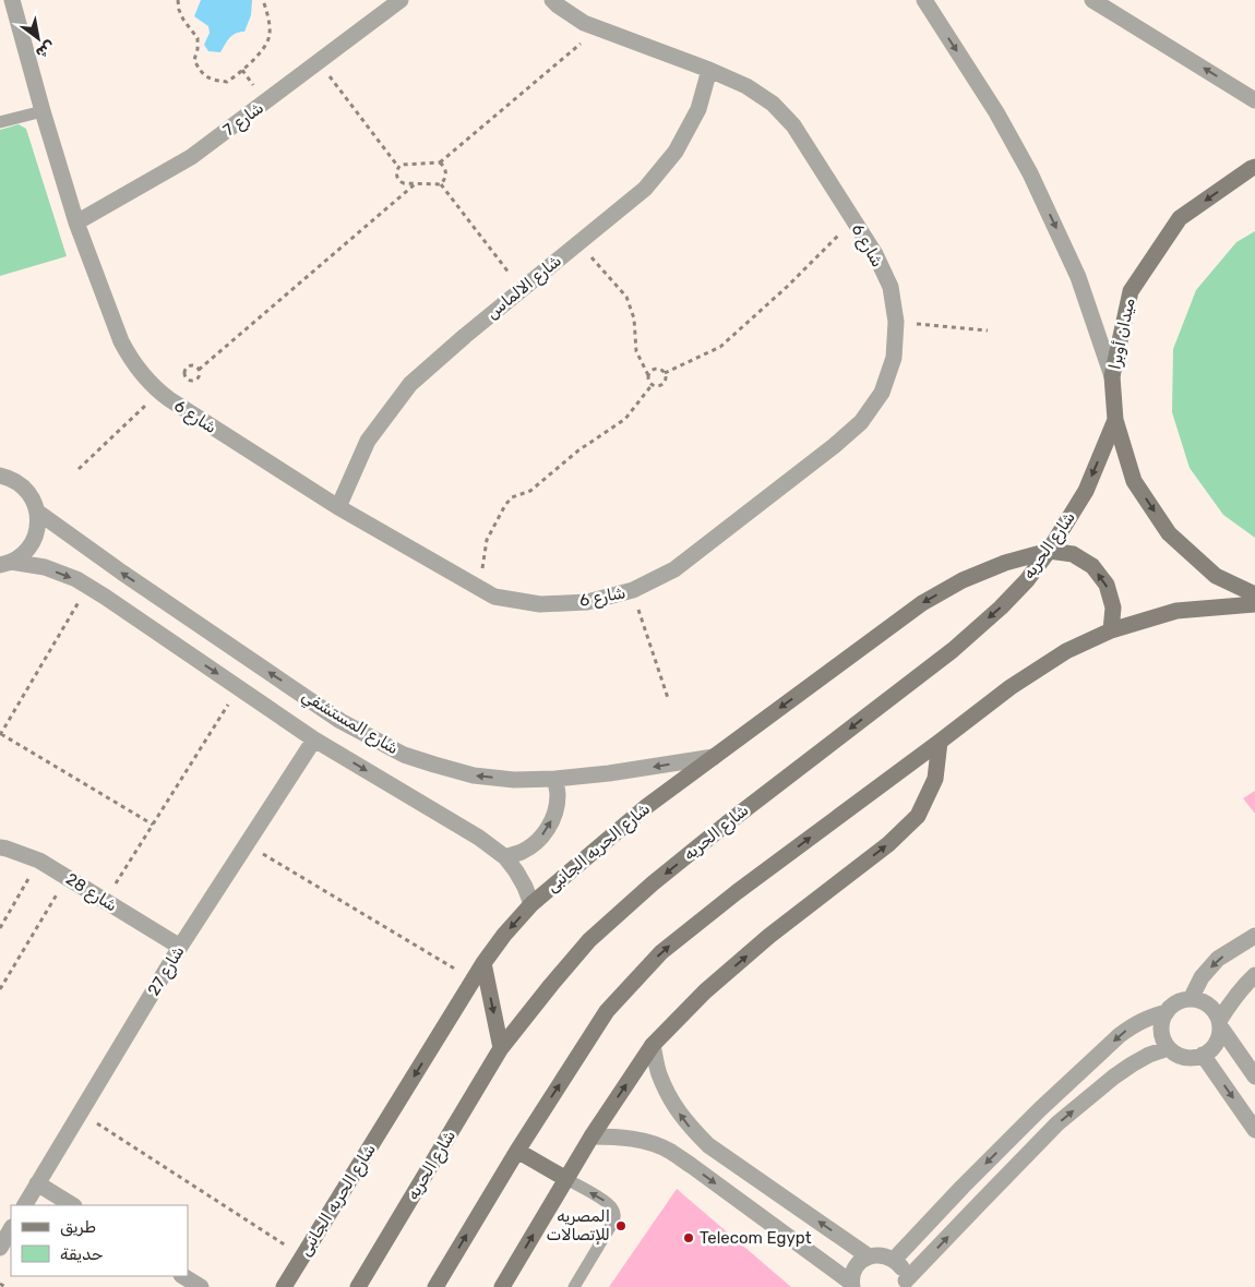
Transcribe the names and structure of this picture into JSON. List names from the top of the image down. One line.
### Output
{"streets":{"main road":["ميدان أوبرا","شارع الحريه","شارع الحريه الجانبى"],"street":["شارع 7","شارع 6","شارع الالماس","شارع المستشفي","شارع 28","شارع 27"]},"crossings":[["شارع 7","شارع 6"],["شارع 6","شارع الالماس"],["ميدان أوبرا","شارع الحريه"],["شارع الحريه","شارع الحريه الجانبى"],["شارع المستشفي","شارع الحريه الجانبى"],["شارع المستشفي","شارع 27"],["شارع 28","شارع 27"]],"places":["المصريه للإتصالات","Telecom Egypt"],"legend":["طريق","حديقة"],"north":"bottom right"}
